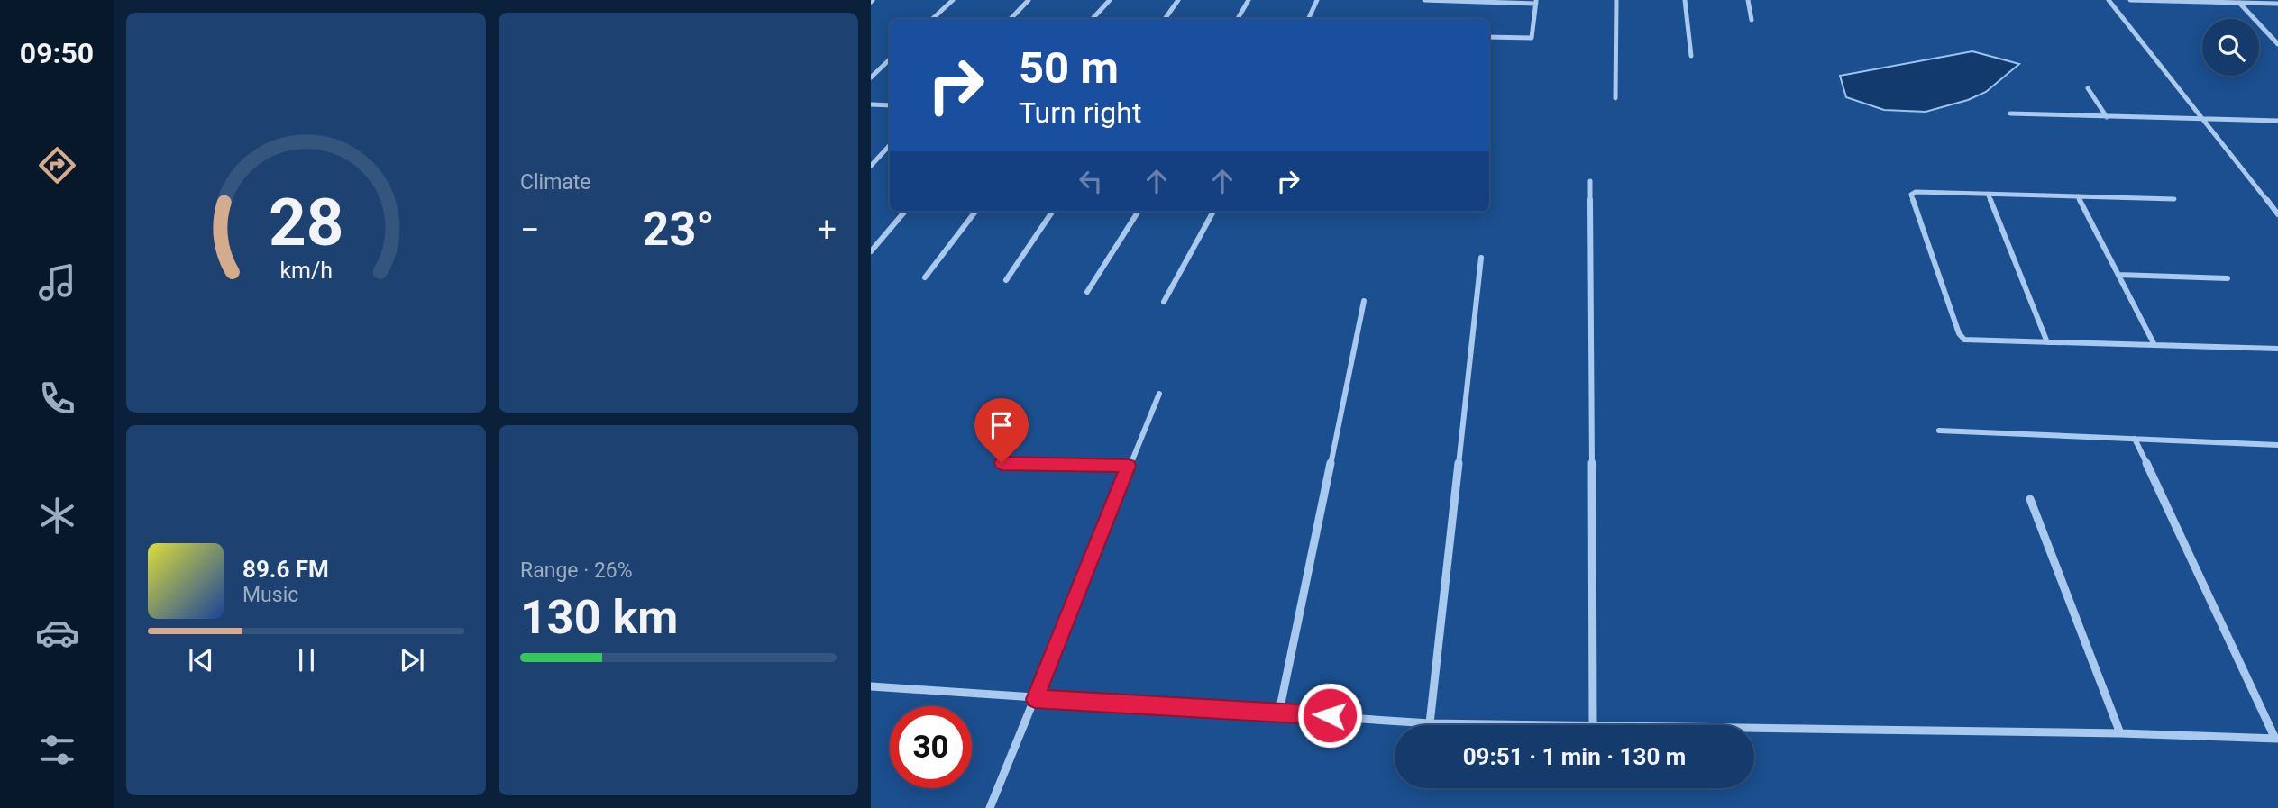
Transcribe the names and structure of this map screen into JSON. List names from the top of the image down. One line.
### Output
{"page":{"tabs":"09:50","tile":["Climate",["Range · 26%","130 km"]],"turn":["50 m","Turn right"],"heat":["−","23°","+"],"song":["89.6 FM","Music"],"limit":"30","trip":"09:51 · 1 min · 130 m","gauge":["28","km/h"]}}
